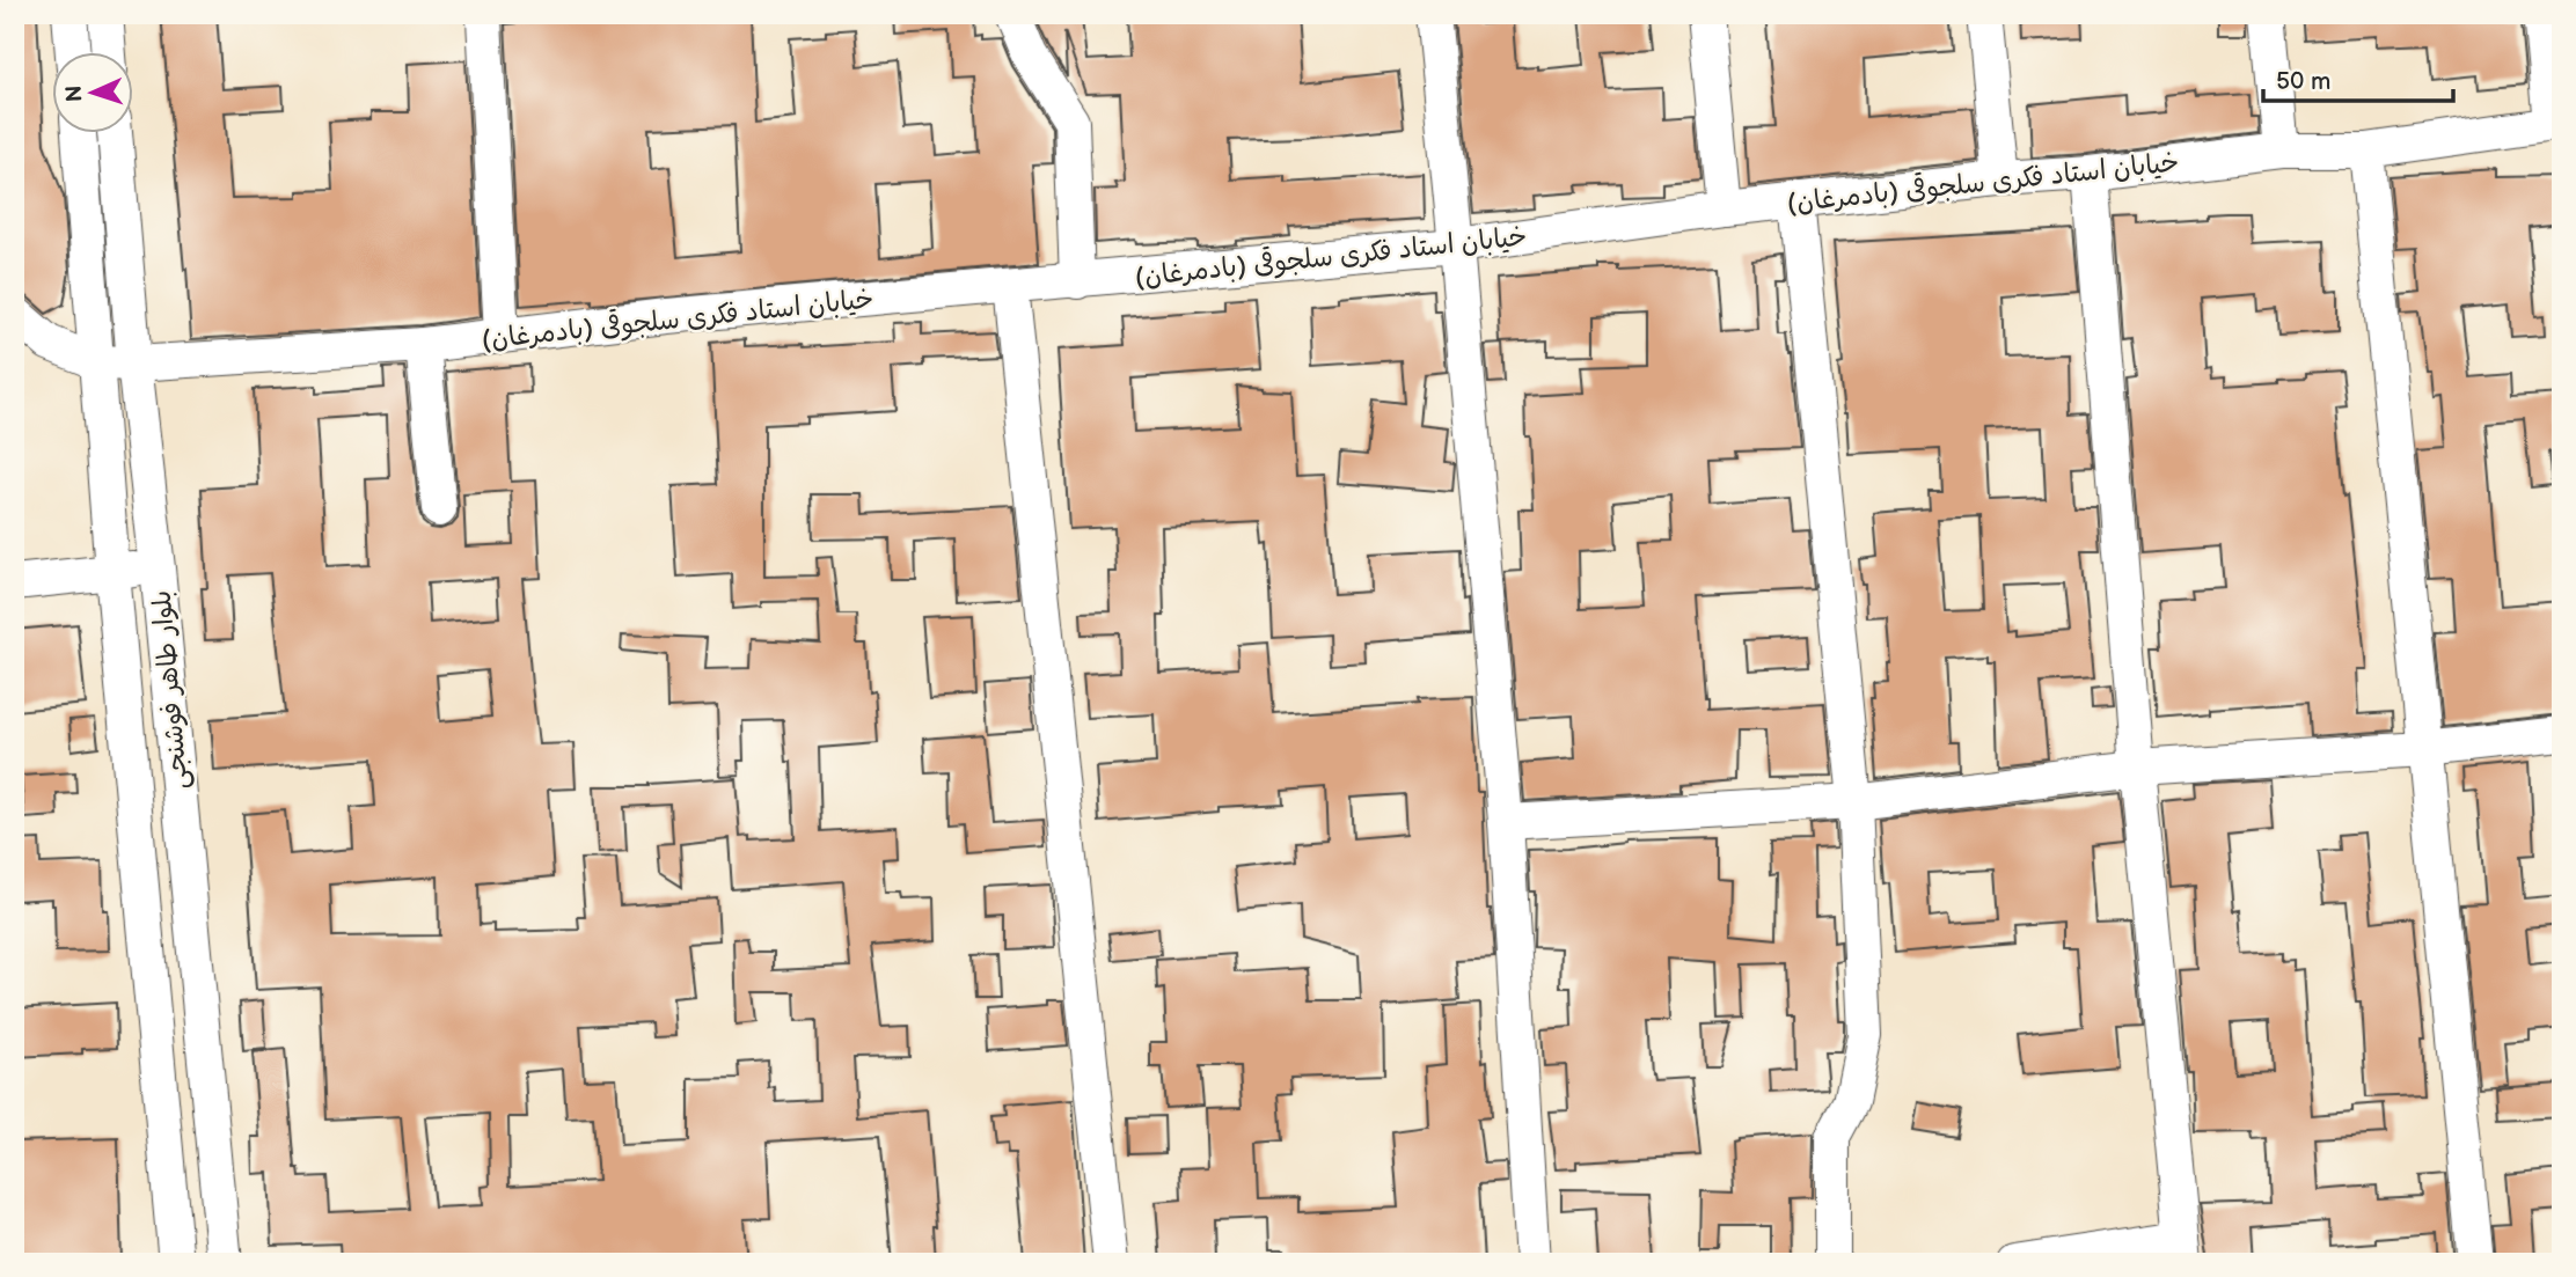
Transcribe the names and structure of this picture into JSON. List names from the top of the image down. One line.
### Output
{"streets":{"street":["خیابان استاد فکری سلجوقی (بادمرغان)","بلوار طاهر فوشنجی"]},"crossings":[["خیابان استاد فکری سلجوقی (بادمرغان)","بلوار طاهر فوشنجی"]],"scale_bar":"50 m","north":"left"}
